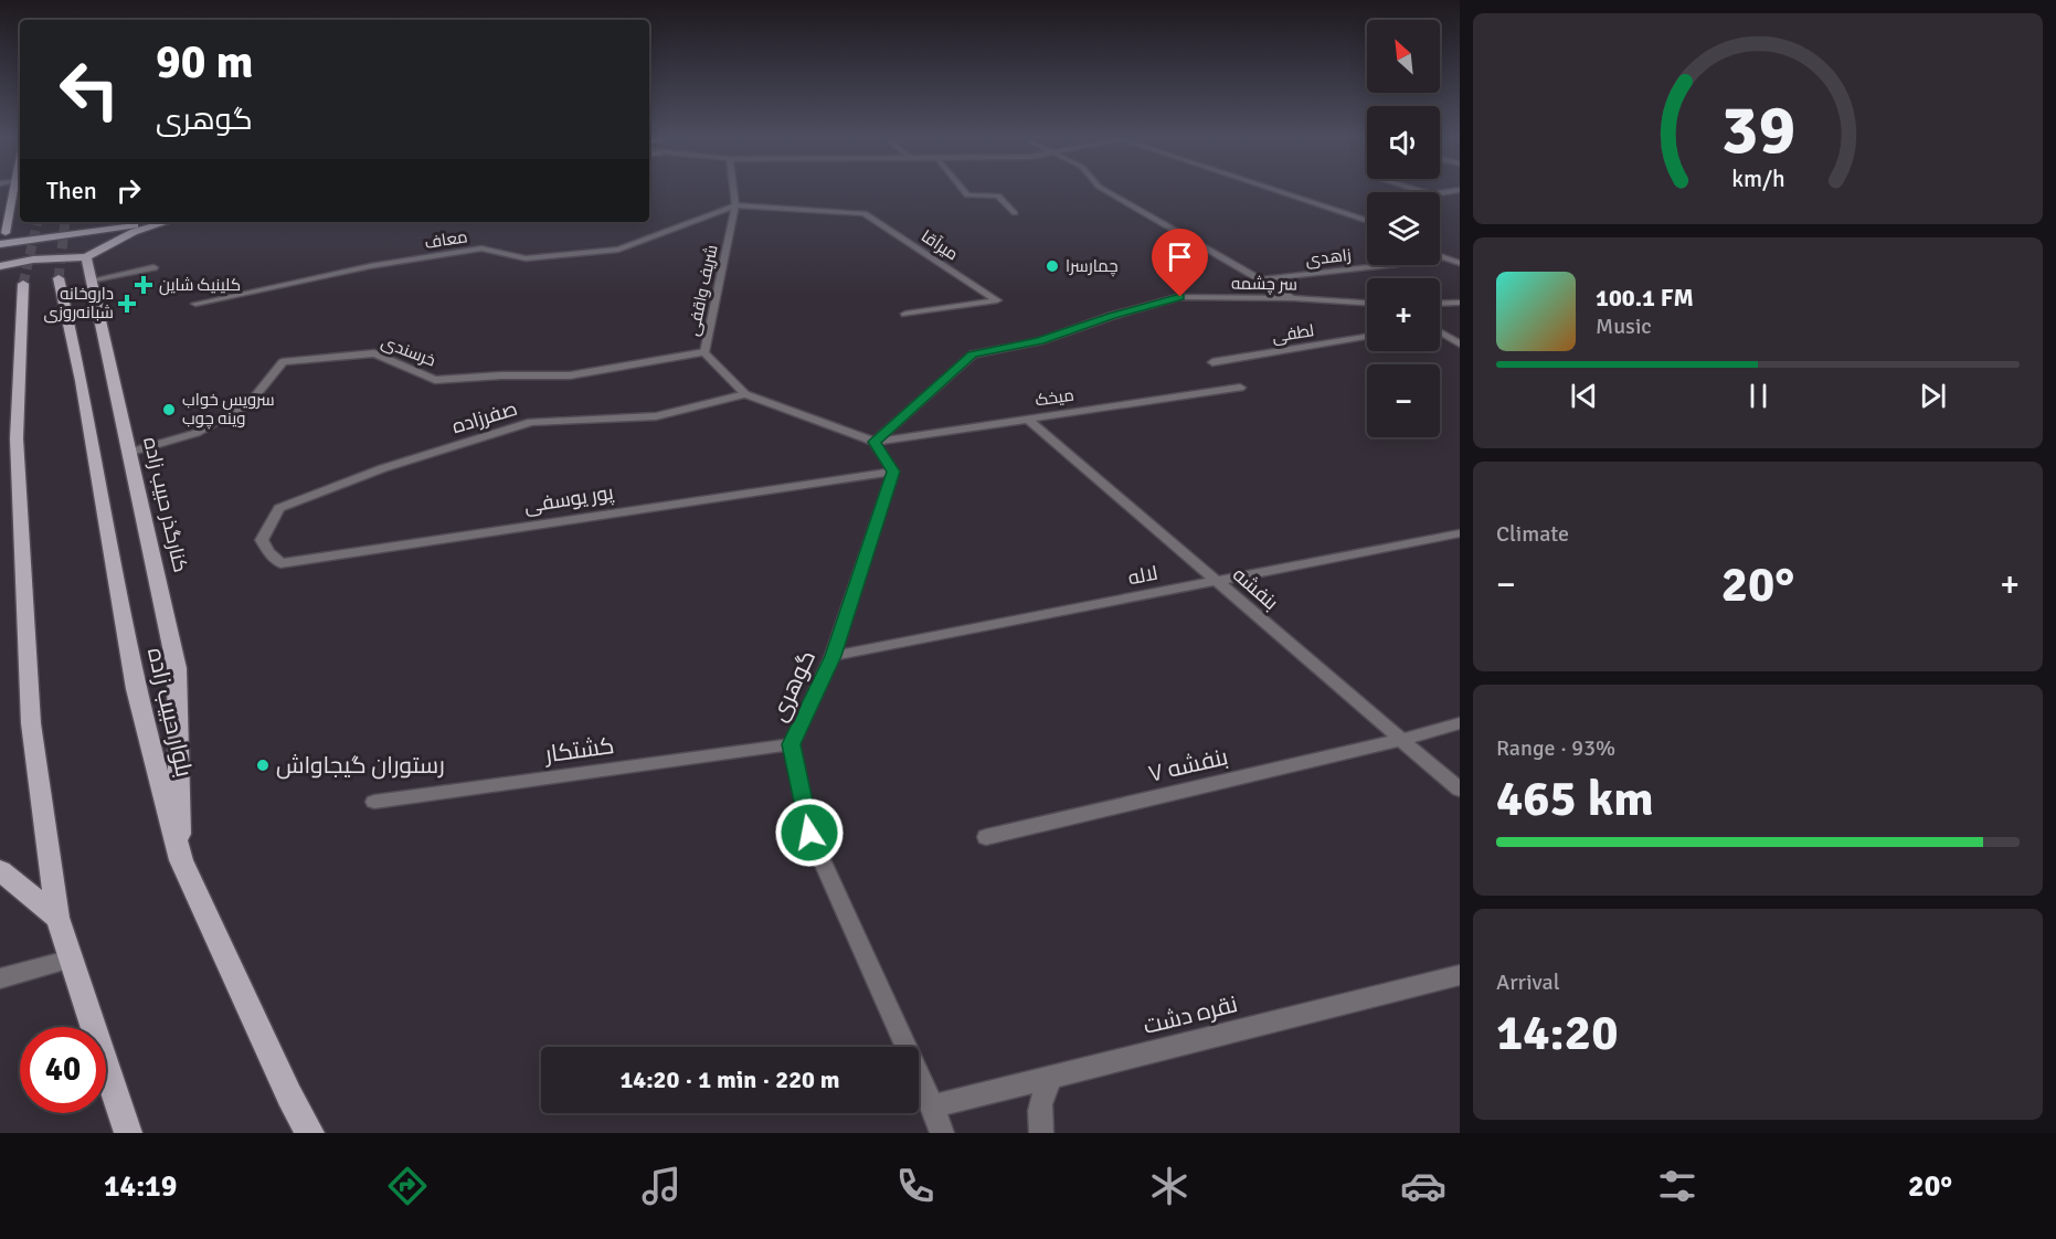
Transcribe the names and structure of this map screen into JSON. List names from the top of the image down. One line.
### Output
{"streets":{"main road":["کنارگذر حبیب زاده","بلوار حبیب زاده"],"street":["معاف","میرآقا","زاهدی","سر چشمه","شریف واقفی","لطفی","خرسندی","میخک","صفرزاده","پور یوسفی","لاله","بنفشه","گوهری","کشتکار","بنفشه ۷","نقره دشت"]},"crossings":[["معاف","میرآقا"],["معاف","شریف واقفی"],["میرآقا","شریف واقفی"],["سر چشمه","شریف واقفی"],["سر چشمه","میخک"],["شریف واقفی","خرسندی"],["شریف واقفی","میخک"],["شریف واقفی","صفرزاده"],["خرسندی","کنارگذر حبیب زاده"],["میخک","بنفشه"],["صفرزاده","پور یوسفی"],["پور یوسفی","گوهری"],["کنارگذر حبیب زاده","بلوار حبیب زاده"],["لاله","بنفشه"],["لاله","گوهری"],["بنفشه","بنفشه ۷"],["گوهری","کشتکار"],["گوهری","نقره دشت"]],"places":{"other":["چمارسرا","سرویس خواب وینه چوب","رستوران گیجاواش"],"health":["کلینیک شاین","داروخانه شبانه‌روزی"]},"north":"top left","page":{"map_buttons":["+","−"],"turn":["90 m","گوهری"],"then":"Then","song":["100.1 FM","Music"],"tile":["Climate",["Range · 93%","465 km"],["Arrival","14:20"]],"heat":["−","20°","+"],"limit":"40","trip":"14:20 · 1 min · 220 m","tabs":["14:19","20°"],"gauge":["39","km/h"]}}
